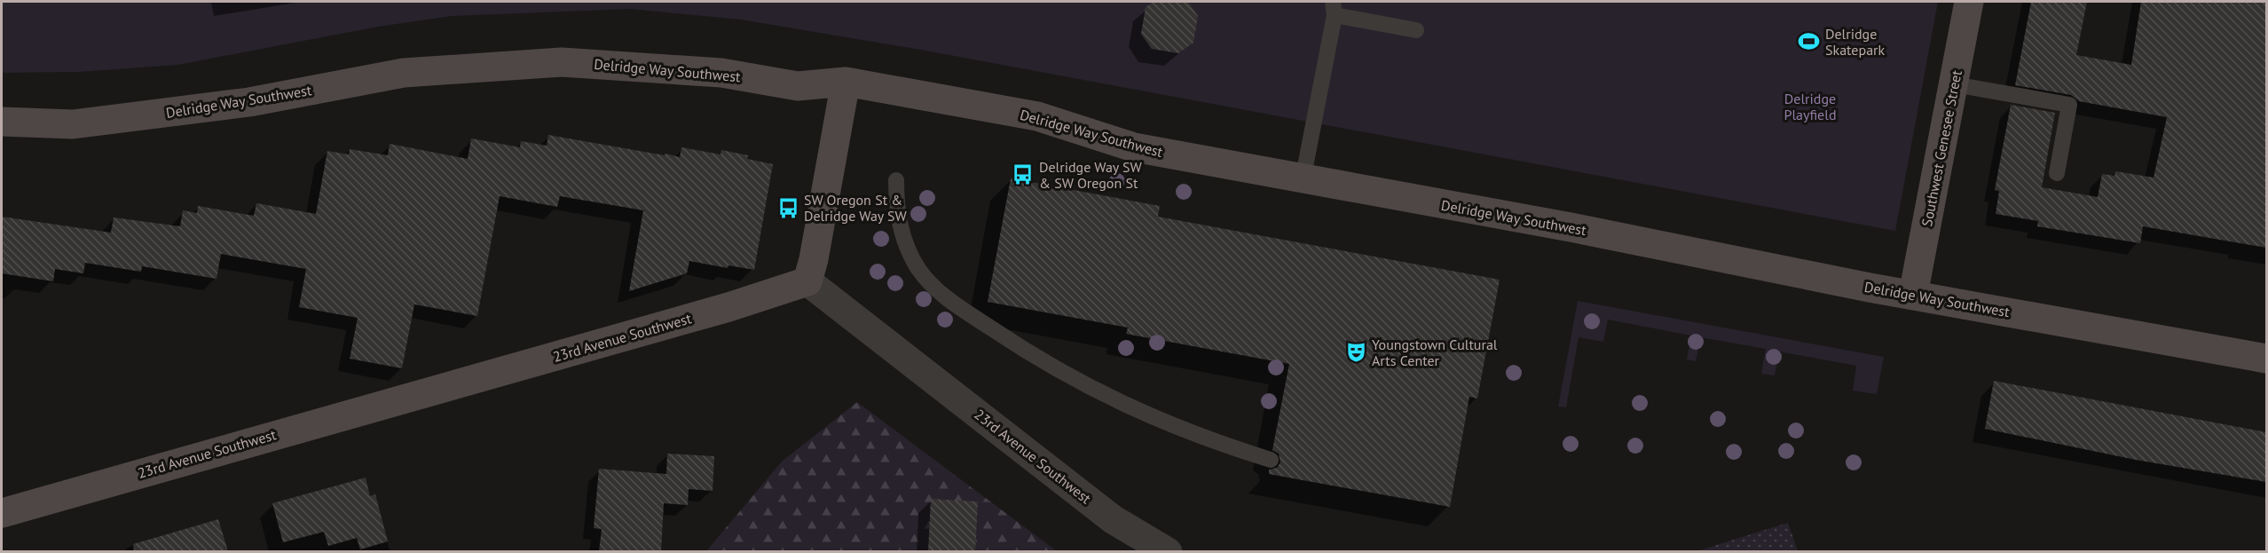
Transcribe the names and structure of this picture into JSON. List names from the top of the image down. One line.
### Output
{"streets":{"main road":["Delridge Way Southwest","Southwest Genesee Street","23rd Avenue Southwest"]},"crossings":[["Delridge Way Southwest","Southwest Genesee Street"]],"parks":["Delridge Playfield"],"places":{"sports":["Delridge Skatepark"],"bus stop":["Delridge Way SW & SW Oregon St","SW Oregon St & Delridge Way SW"],"theatre":["Youngstown Cultural Arts Center"]}}
